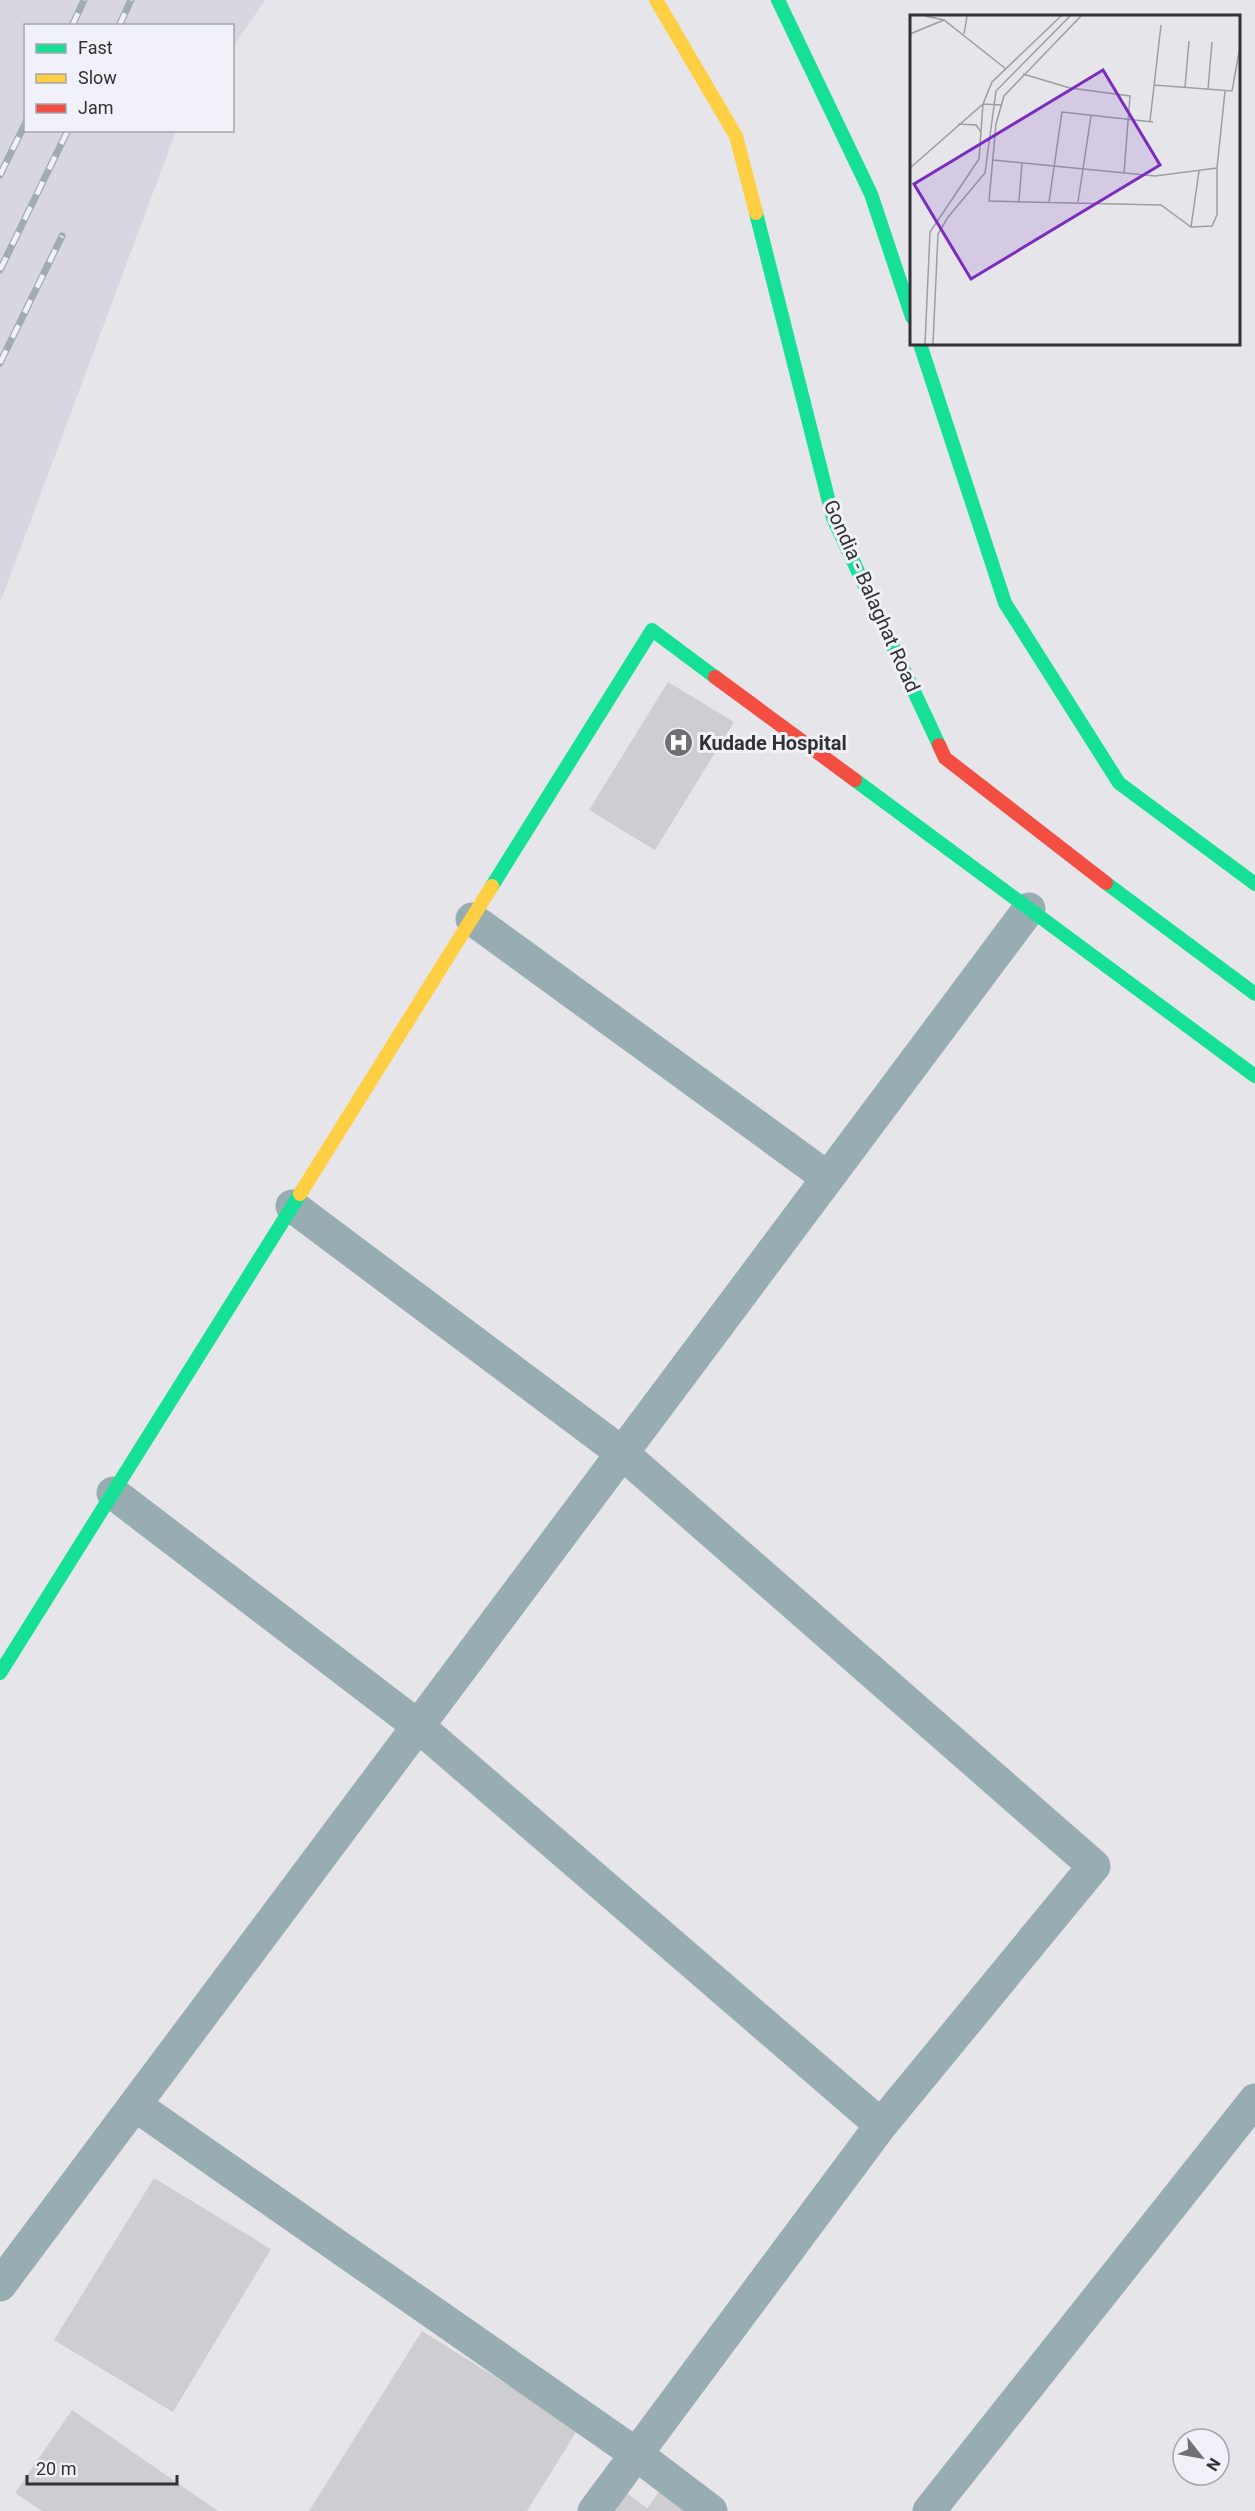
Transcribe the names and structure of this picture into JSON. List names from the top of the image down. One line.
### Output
{"streets":{"main road":["Gondia - Balaghat Road"]},"places":{"hospital":["Kudade Hospital"]},"legend":["Fast","Slow","Jam"],"scale_bar":"20 m","north":"bottom right"}
